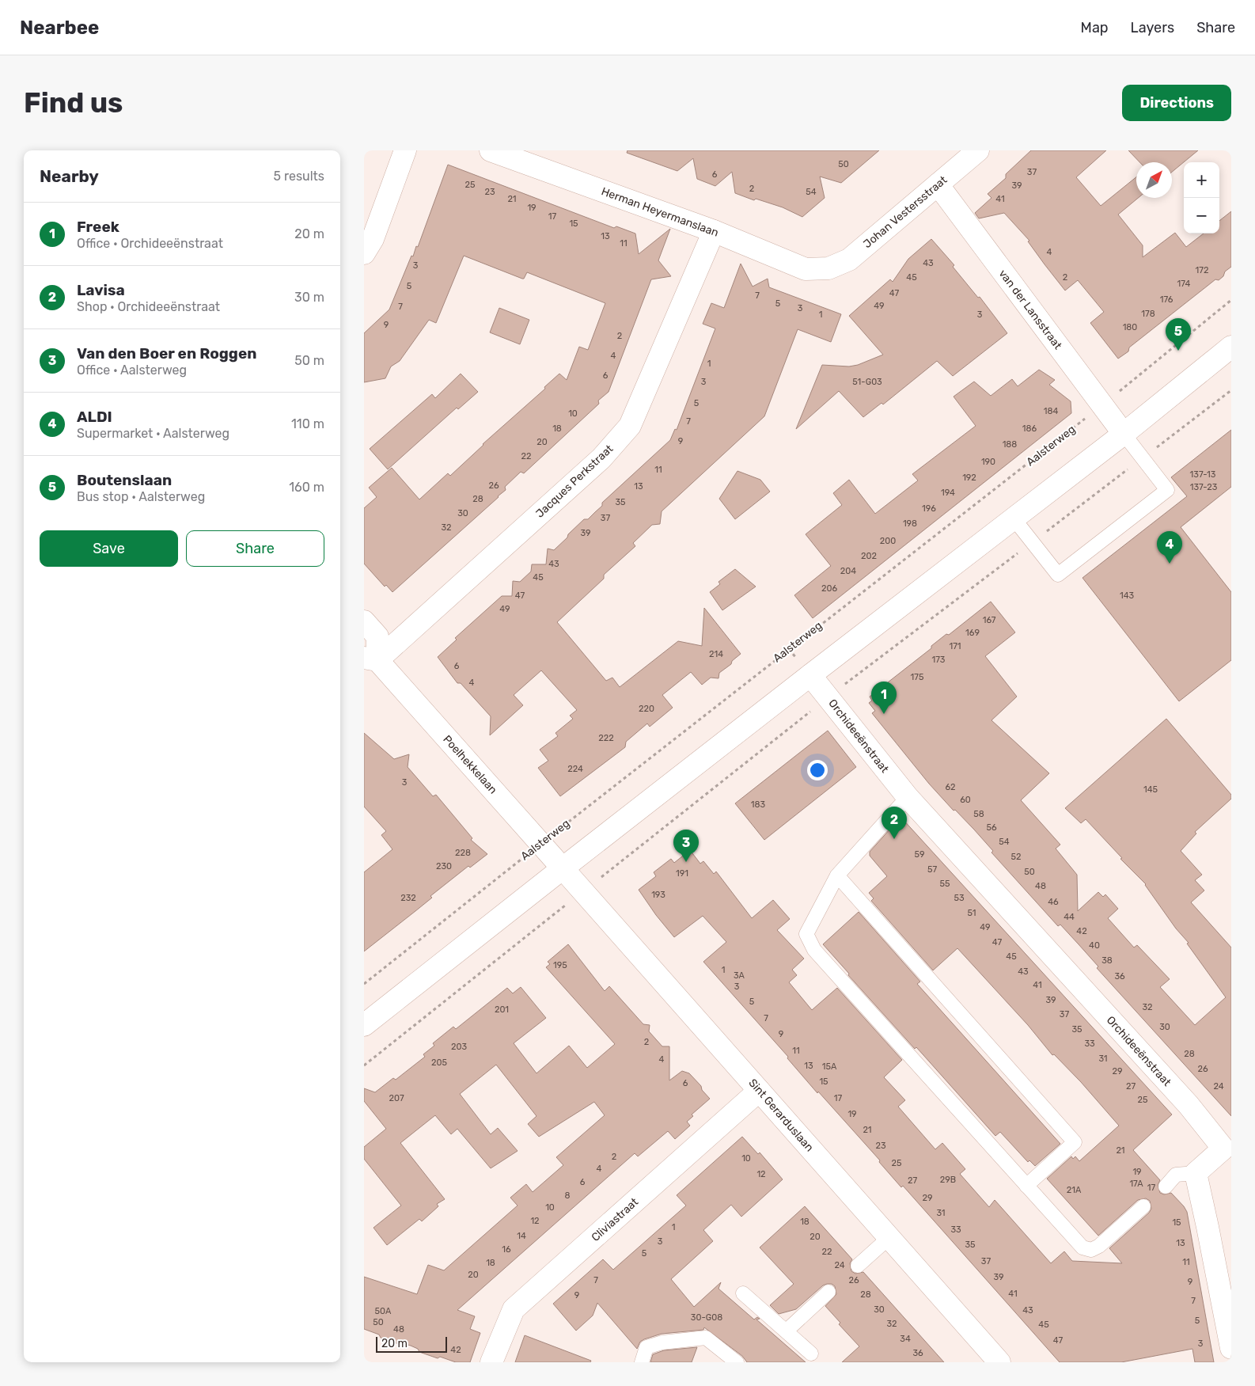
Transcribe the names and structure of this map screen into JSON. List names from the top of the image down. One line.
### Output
{"streets":{"street":["Herman Heyermanslaan","Johan Vestersstraat","van der Lansstraat","Jacques Perkstraat","Orchideeënstraat","Poelhekkelaan","Sint Gerarduslaan","Cliviastraat"],"path":["Aalsterweg"]},"crossings":[["Herman Heyermanslaan","Johan Vestersstraat"],["Herman Heyermanslaan","Jacques Perkstraat"],["Johan Vestersstraat","van der Lansstraat"],["van der Lansstraat","Aalsterweg"],["Aalsterweg","Poelhekkelaan"],["Jacques Perkstraat","Poelhekkelaan"],["Poelhekkelaan","Sint Gerarduslaan"],["Sint Gerarduslaan","Cliviastraat"]],"house_numbers":["50","37","6","25","39","2","23","54","21","41","19","17","15","13","11","4","43","3","172","45","2","174","5","47","7","176","5","49","7","3","178","1","3","9","180","2","4","1","6","3","51-G03","5","184","10","7","18","186","9","20","188","22","190","11","137-13","192","26","13","137-23","194","28","35","196","30","37","198","32","39","200","202","43","204","45","206","47","143","49","167","169","171","214","173","6","175","4","220","222","224","3","62","145","60","183","58","56","54","228","59","52","230","57","50","191","55","48","193","232","53","46","51","44","49","42","47","40","45","38","195","1","43","3A","36","41","3","39","5","32","201","37","7","30","35","9","2","33","203","11","28","31","4","205","13","15A","26","29","15","6","27","24","207","17","25","19","21","23","21","2","10","25","4","19","12","29B","27","6","17A","17","21A","8","29","10","31","12","18","15","1","33","14","20","3","13","35","16","22","5","37","11","18","24","20","39","7","26","9","41","28","9","7","30","43","50A","30-G08","5","50","32","45","48","34","47","3","42","36"],"scale_bar":"20 m","north":"top right","page":{"header":"Nearbee","nav":["Map","Layers","Share"],"buttons":["Directions",["Save","Share"]],"title":"Find us","heading":["Nearby","5 results"],"map_buttons":["+","−"],"list":[{"mark":"1","name":"Freek","note":"Office · Orchideeënstraat","value":"20 m"},{"mark":"2","name":"Lavisa","note":"Shop · Orchideeënstraat","value":"30 m"},{"mark":"3","name":"Van den Boer en Roggen","note":"Office · Aalsterweg","value":"50 m"},{"mark":"4","name":"ALDI","note":"Supermarket · Aalsterweg","value":"110 m"},{"mark":"5","name":"Boutenslaan","note":"Bus stop · Aalsterweg","value":"160 m"}],"pins":["5","4","1","2","3"],"scale":"20 m"}}
